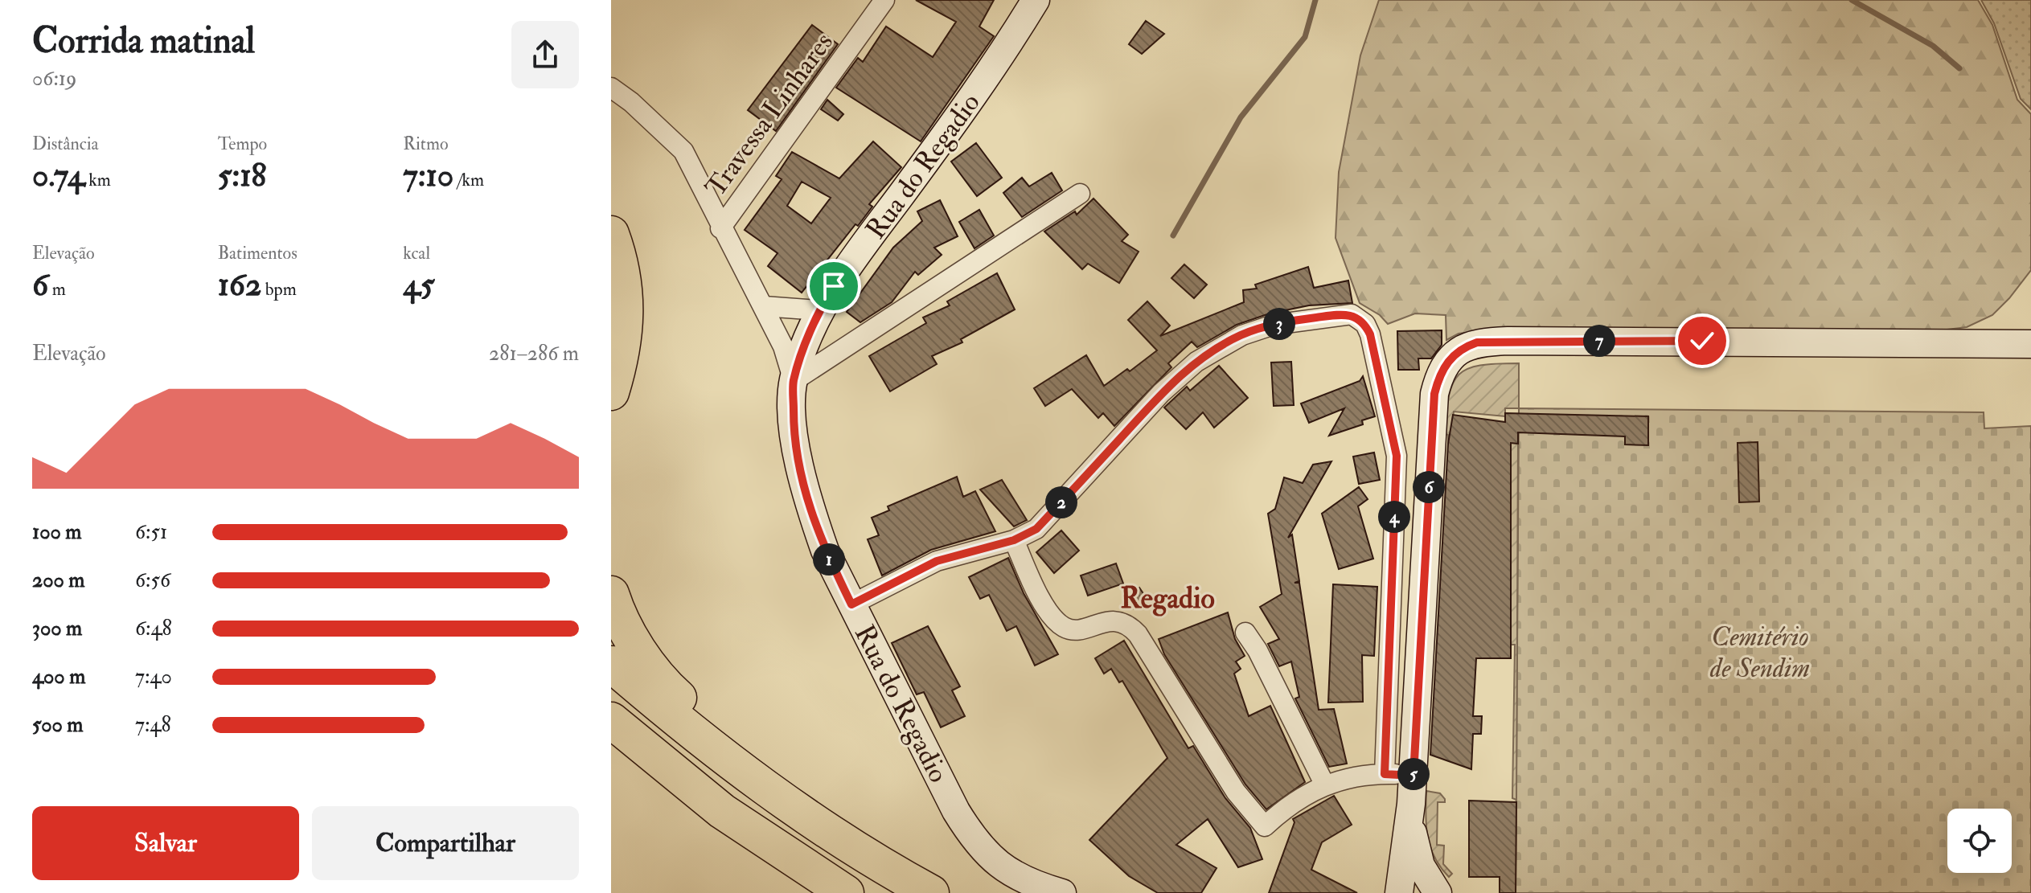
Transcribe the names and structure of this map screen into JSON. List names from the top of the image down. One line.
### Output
{"streets":{"street":["Travessa Linhares","Rua do Regadio"]},"districts":["Regadio"],"parks":["Cemitério de Sendim"],"page":{"heading":["Corrida matinal","06:19"],"stats":[["Distância","0.74 km"],["Tempo","5:18"],["Ritmo","7:10 /km"],["Elevação","6 m"],["Batimentos","162 bpm"],["kcal","45"]],"pins":["3","7","6","2","4","1","5"],"chart":["Elevação","281–286 m"],"list":[{"name":"100 m","note":"6:51"},{"name":"200 m","note":"6:56"},{"name":"300 m","note":"6:48"},{"name":"400 m","note":"7:40"},{"name":"500 m","note":"7:48"}],"buttons":["Salvar","Compartilhar"]}}
